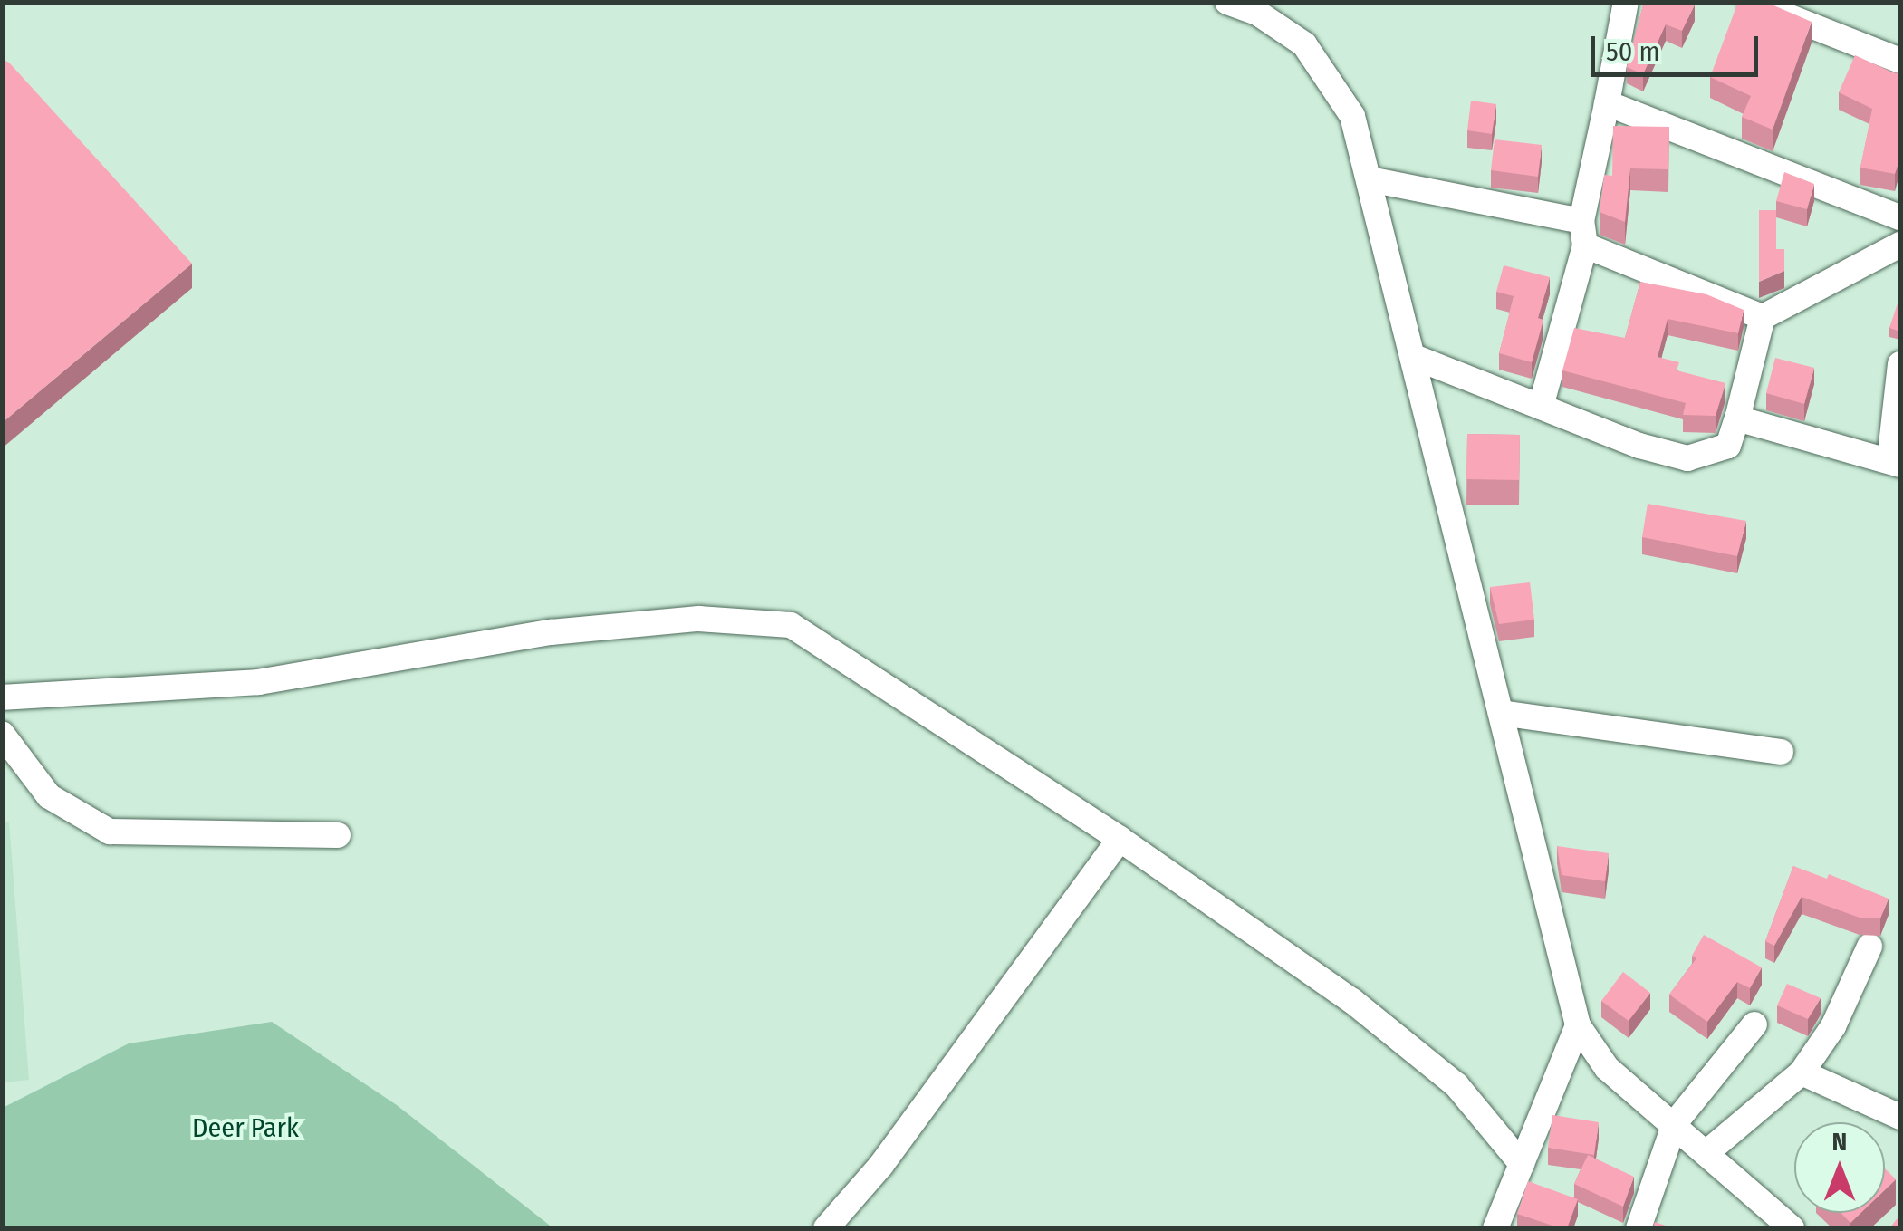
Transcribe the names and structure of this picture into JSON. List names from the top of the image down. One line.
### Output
{"parks":["Deer Park"],"scale_bar":"50 m","north":"top"}
